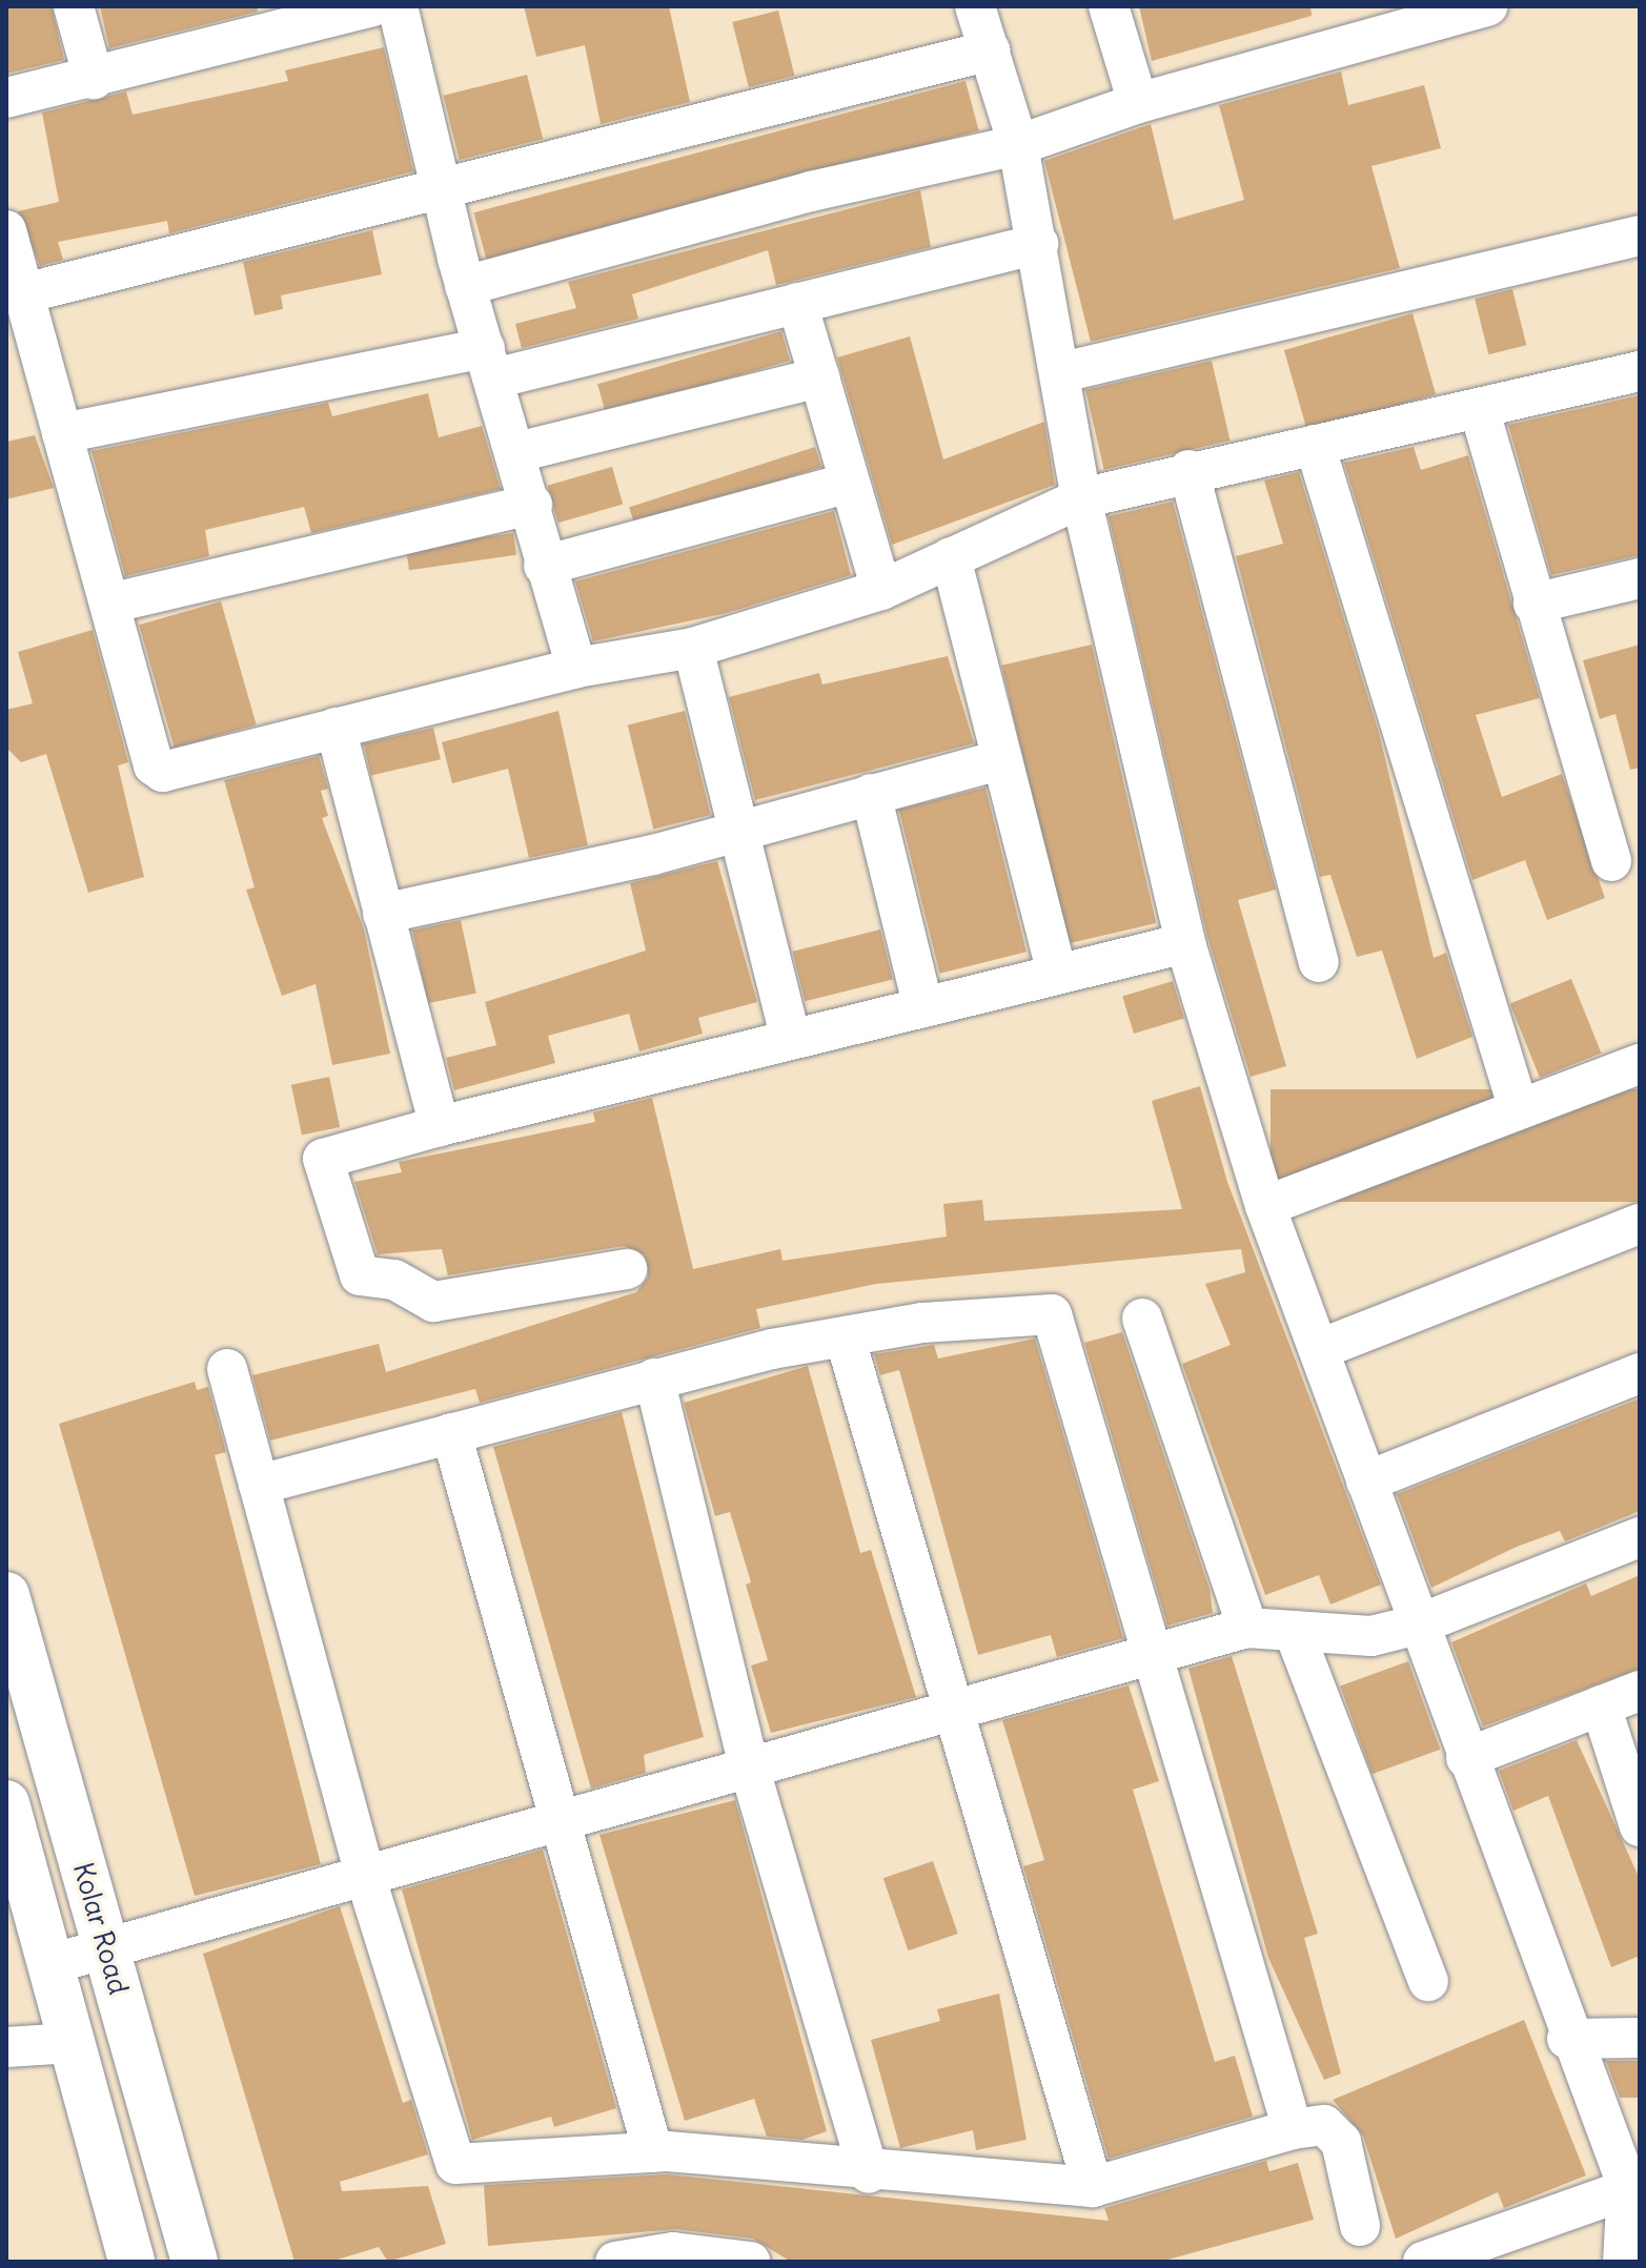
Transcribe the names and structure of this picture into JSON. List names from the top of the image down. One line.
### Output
{"streets":{"main road":["Kolar Road"]}}
